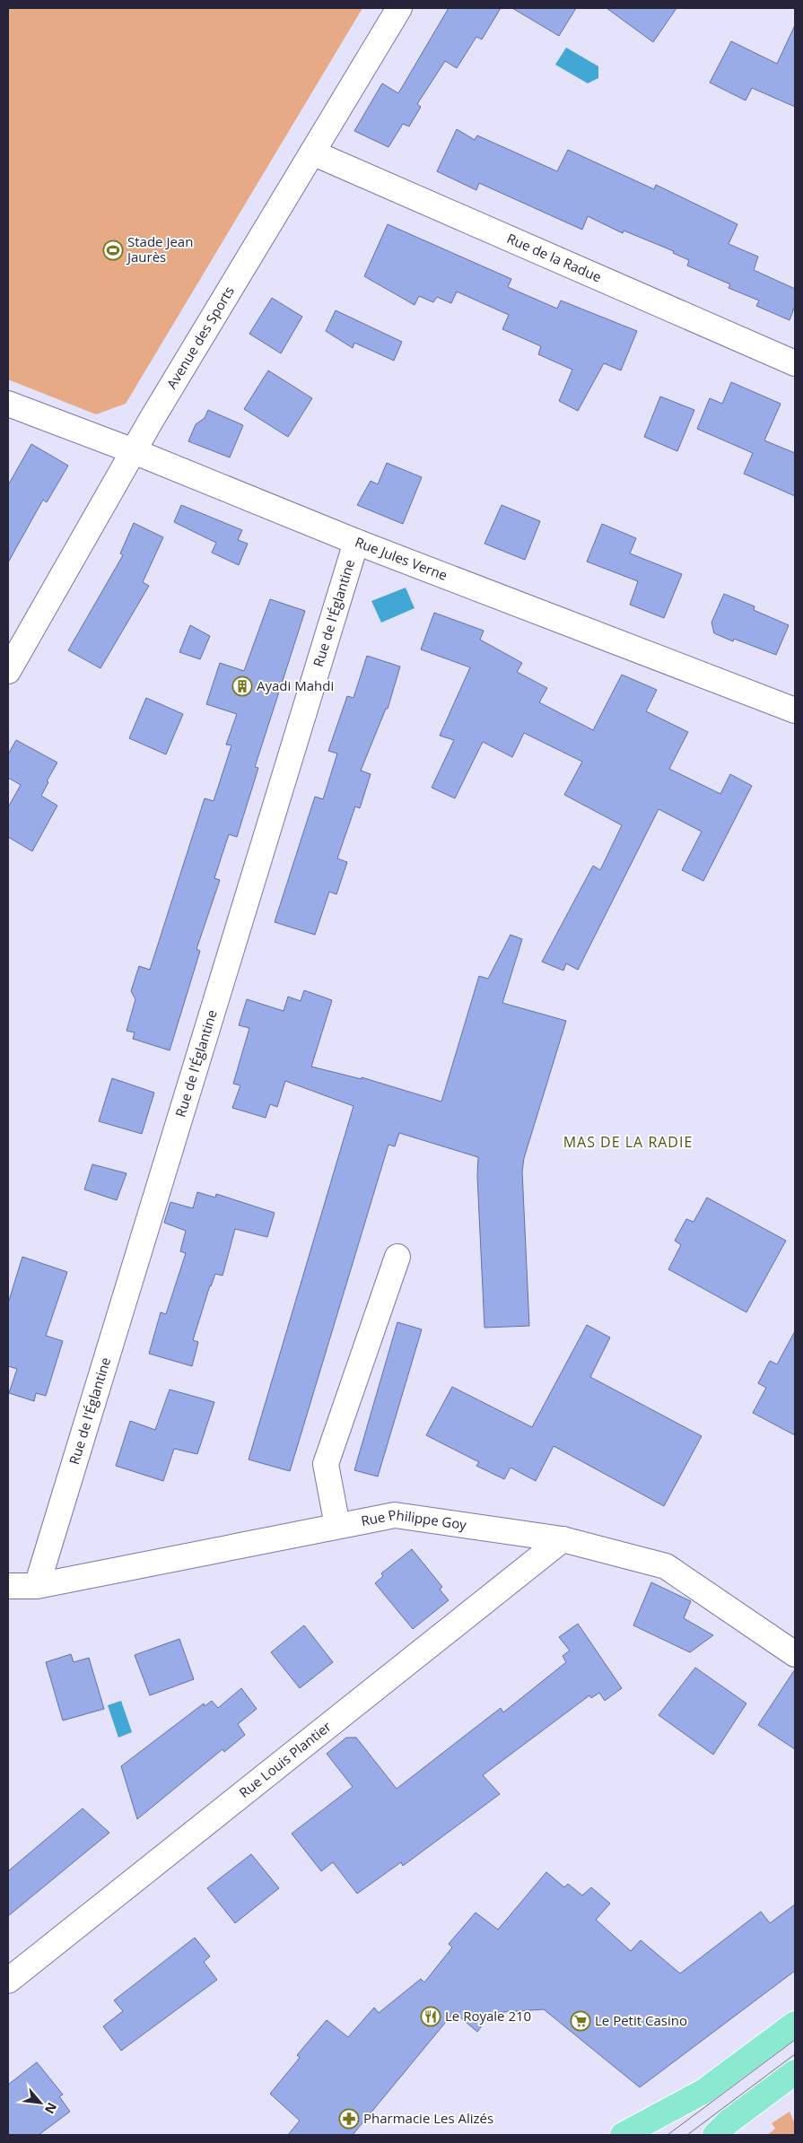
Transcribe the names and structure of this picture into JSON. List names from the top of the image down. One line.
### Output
{"streets":{"street":["Rue de la Radue","Avenue des Sports","Rue Jules Verne","Rue de l'Églantine","Rue Philippe Goy","Rue Louis Plantier"]},"crossings":[["Rue de la Radue","Avenue des Sports"],["Avenue des Sports","Rue Jules Verne"],["Rue Jules Verne","Rue de l'Églantine"],["Rue de l'Églantine","Rue Philippe Goy"],["Rue Philippe Goy","Rue Louis Plantier"]],"districts":["MAS DE LA RADIE"],"places":{"sports":["Stade Jean Jaurès"],"building":["Ayadi Mahdi"],"restaurant":["Le Royale 210"],"supermarket":["Le Petit Casino"],"pharmacy":["Pharmacie Les Alizés"]},"north":"bottom right"}
